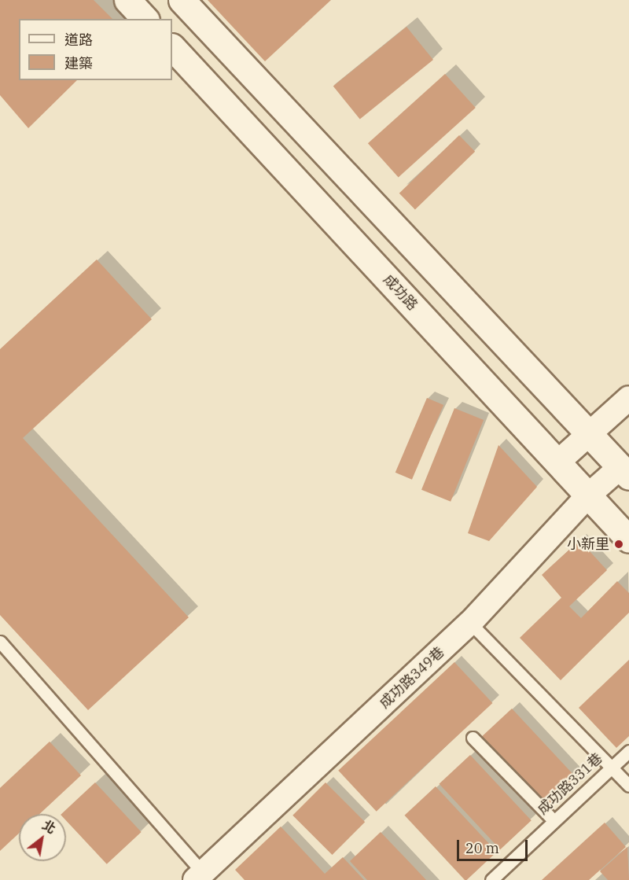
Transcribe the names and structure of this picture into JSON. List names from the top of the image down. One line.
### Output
{"streets":{"main road":["成功路"],"street":["成功路349巷"],"lane":["成功路331巷"]},"crossings":[["成功路","成功路349巷"]],"places":["小新里"],"legend":["道路","建築"],"scale_bar":"20 m","north":"top right"}
